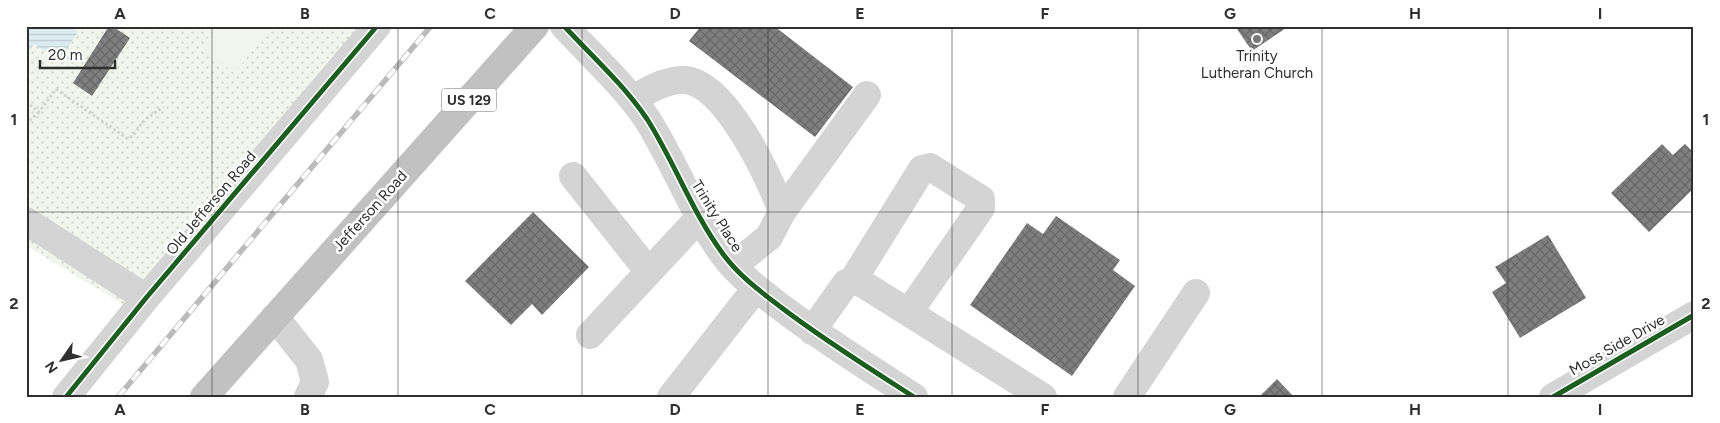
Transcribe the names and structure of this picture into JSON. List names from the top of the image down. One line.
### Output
{"streets":{"highway":["US 129","Jefferson Road"],"street":["Old Jefferson Road","Trinity Place","Moss Side Drive"]},"places":["Trinity Lutheran Church"],"scale_bar":"20 m","north":"bottom left","grid":{"columns":["A","B","C","D","E","F","G","H","I"],"rows":["1","2"]}}
